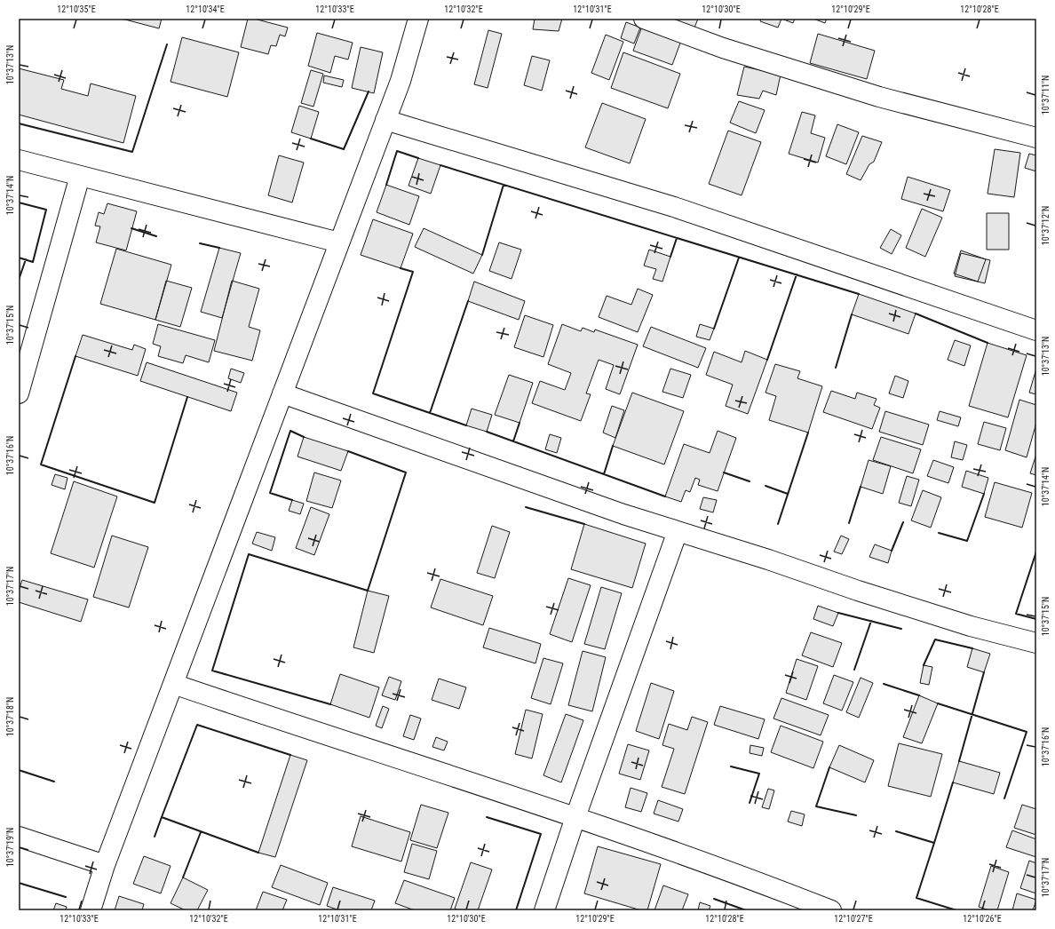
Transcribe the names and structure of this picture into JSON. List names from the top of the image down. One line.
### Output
{"coordinates":["12°10'35\"E","12°10'34\"E","12°10'33\"E","12°10'32\"E","12°10'31\"E","12°10'30\"E","12°10'29\"E","12°10'28\"E","10°37'13\"N","10°37'11\"N","10°37'14\"N","10°37'12\"N","10°37'15\"N","10°37'16\"N","10°37'17\"N","10°37'18\"N","10°37'19\"N","12°10'27\"E","12°10'26\"E"]}
